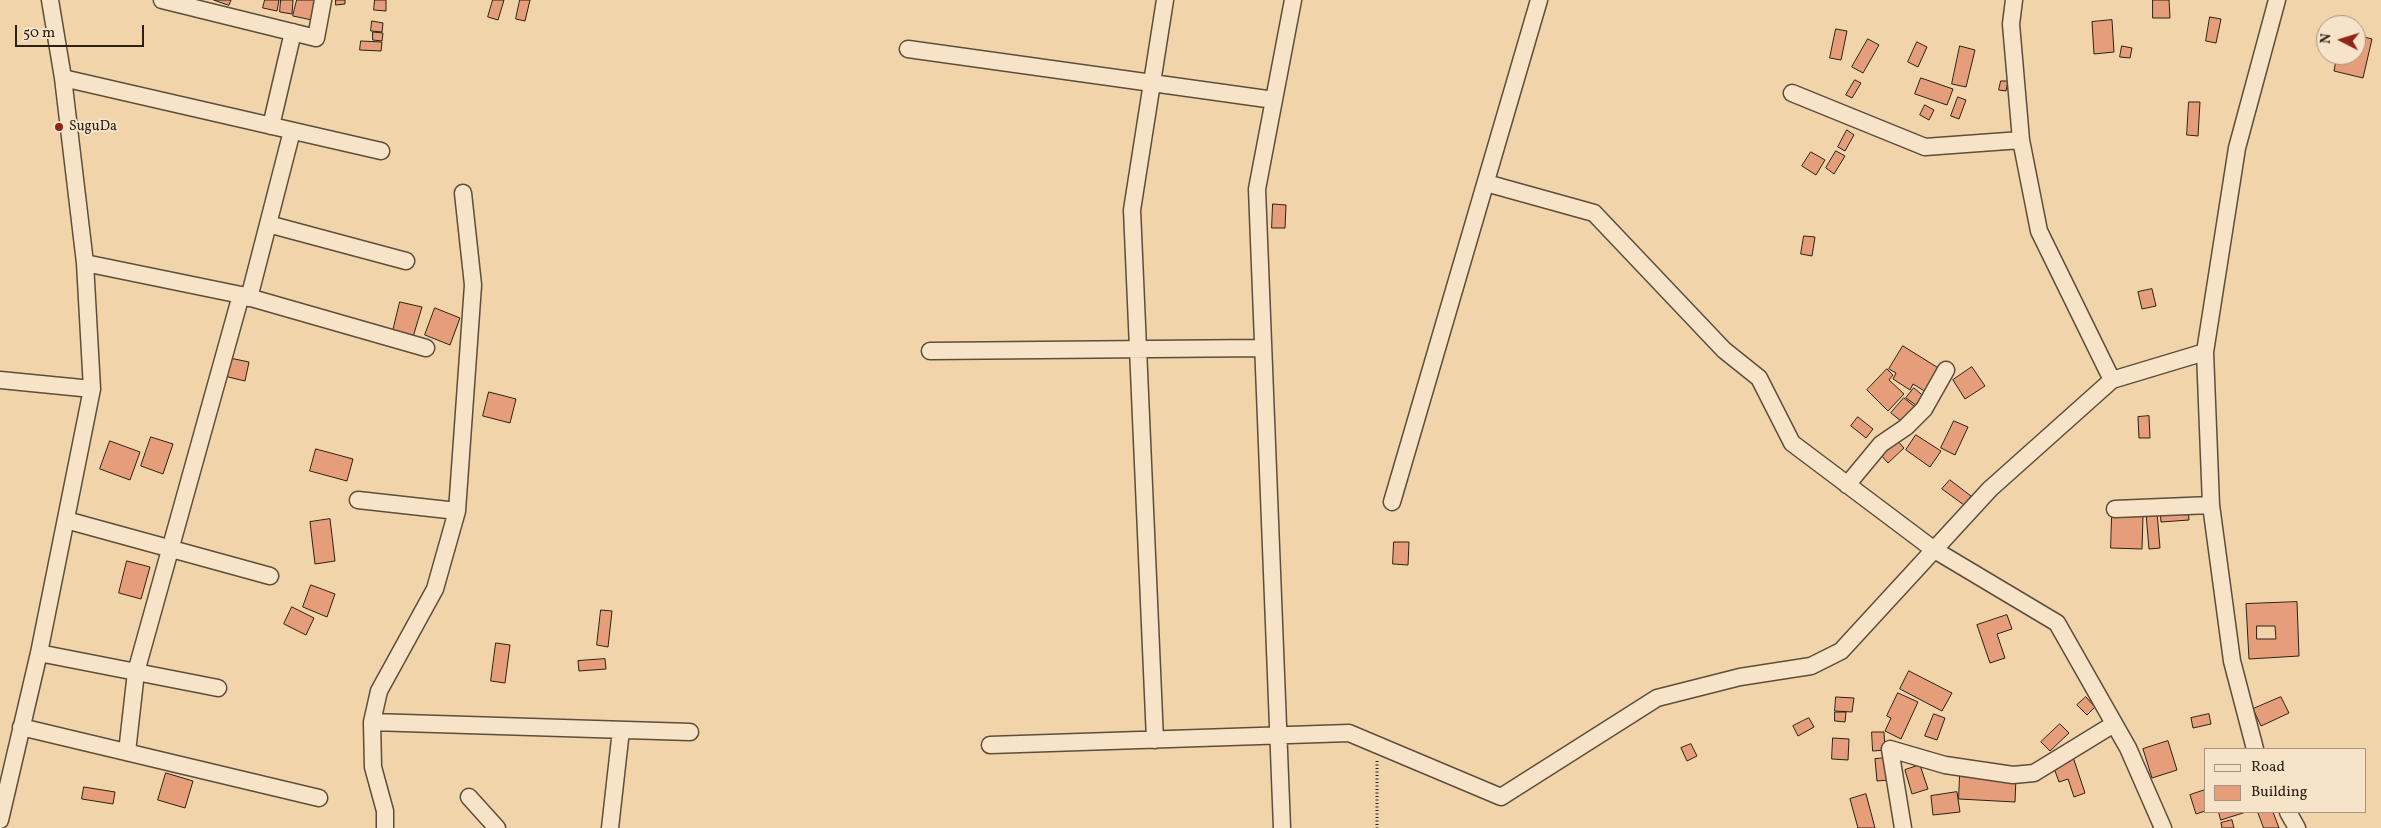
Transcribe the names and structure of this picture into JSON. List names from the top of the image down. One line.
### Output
{"places":["SuguDa"],"legend":["Road","Building"],"scale_bar":"50 m","north":"left"}
